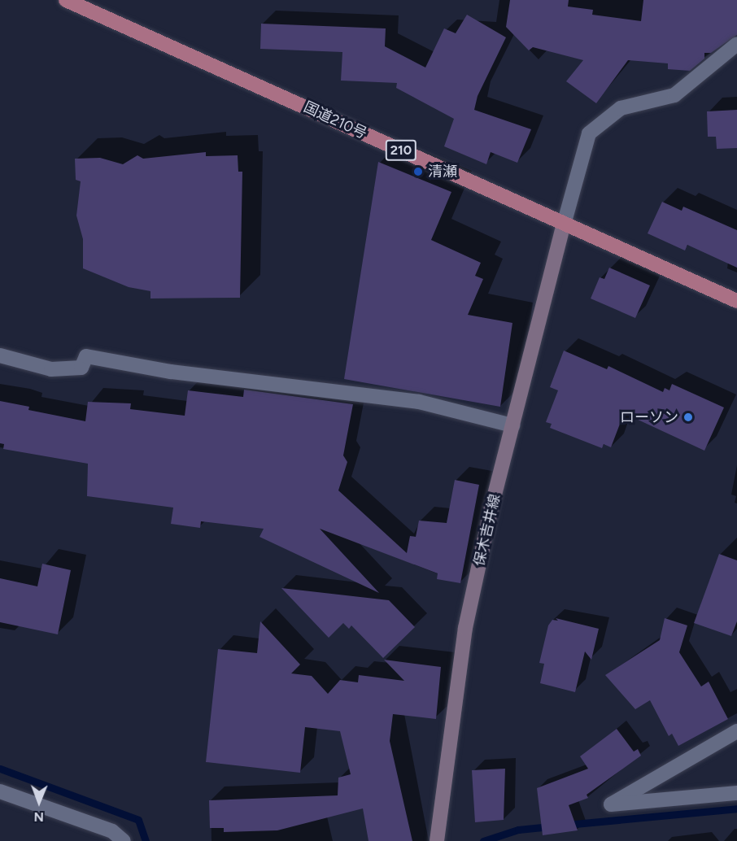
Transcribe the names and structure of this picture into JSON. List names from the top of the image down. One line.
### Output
{"streets":{"highway":["国道210号","210"],"main road":["保木吉井線"]},"crossings":[["国道210号","保木吉井線"]],"places":["清瀬","ローソン"],"north":"bottom"}
